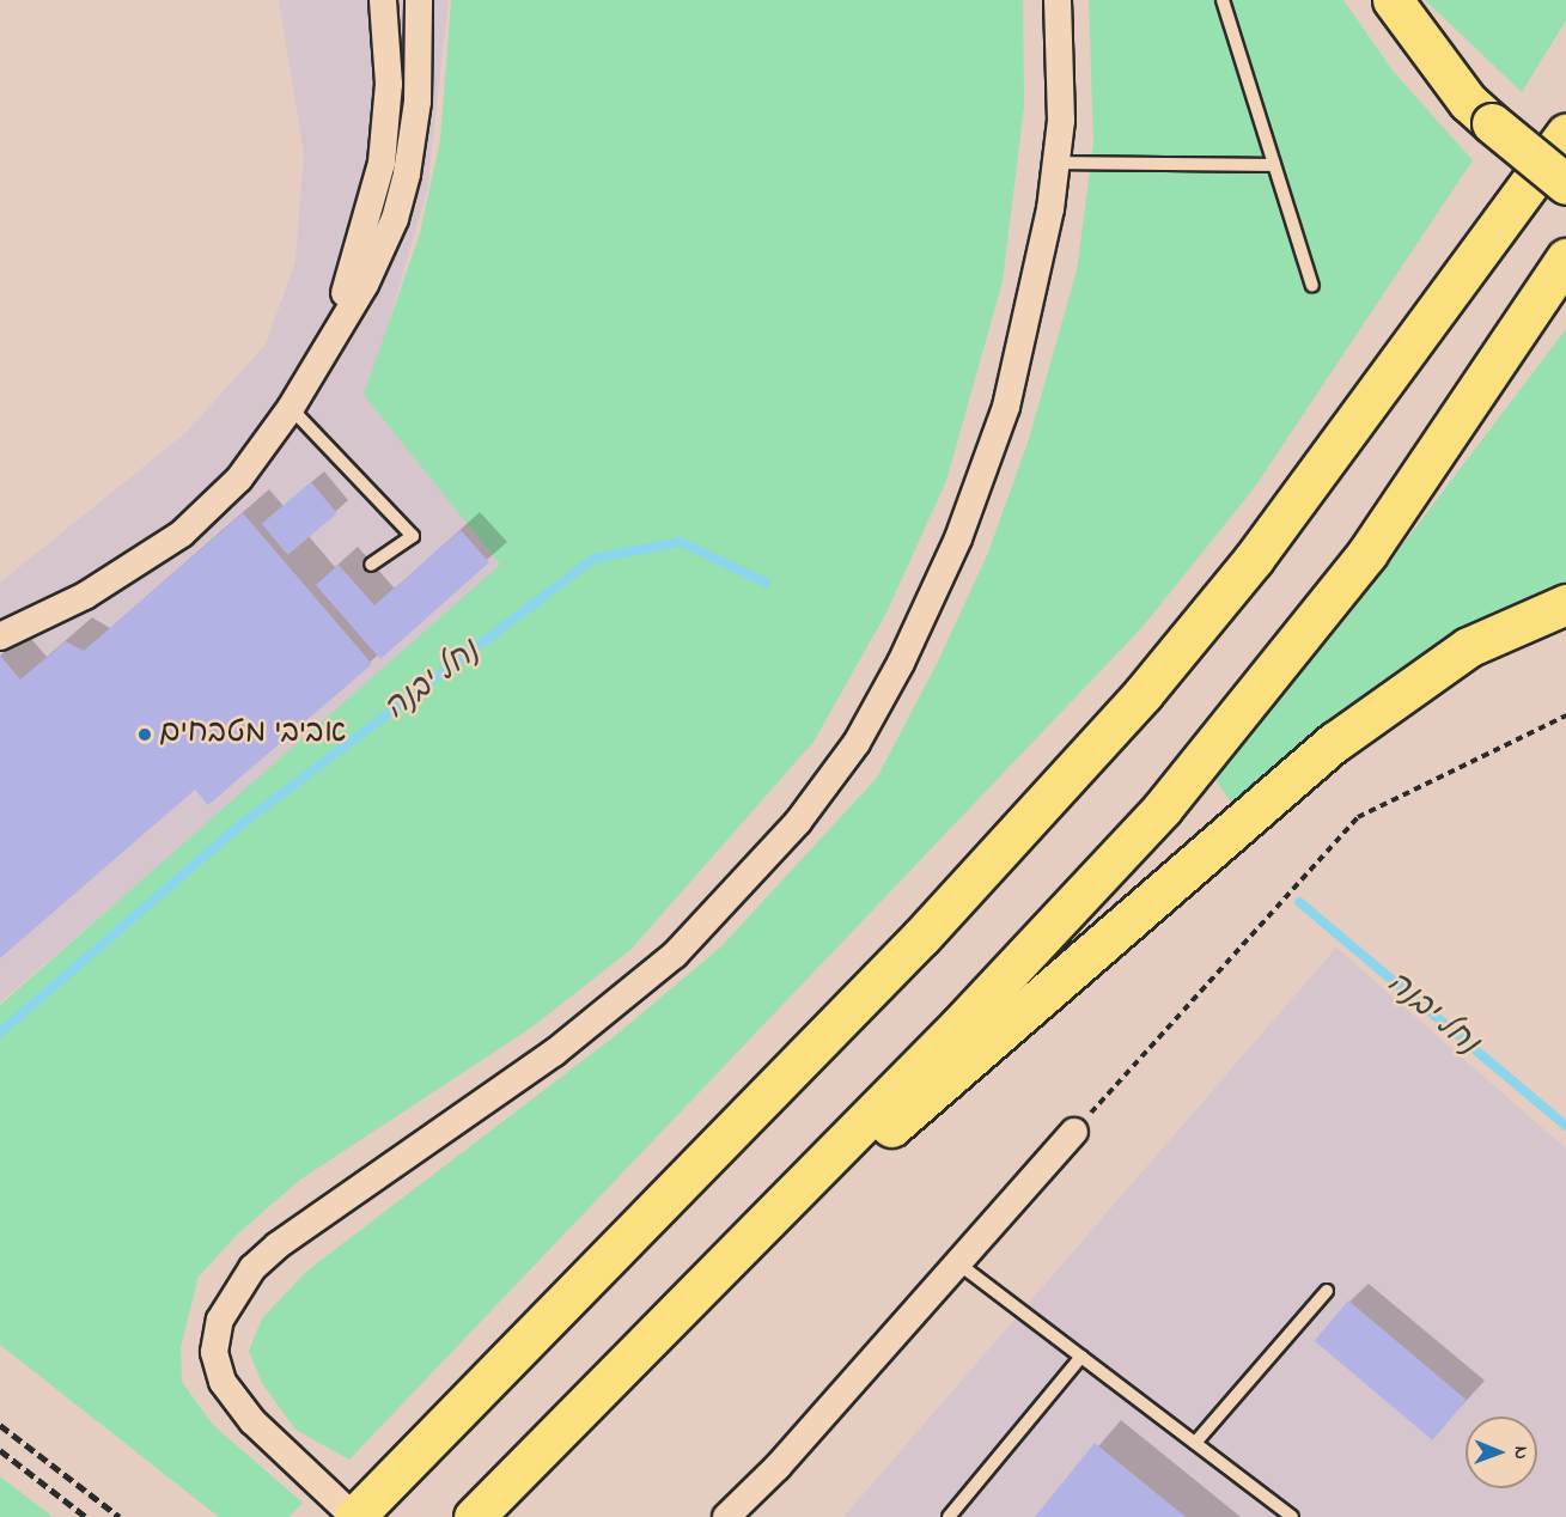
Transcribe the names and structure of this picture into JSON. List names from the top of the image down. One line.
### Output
{"water":["נחל יבנה"],"places":["אביבי מטבחים"],"north":"right"}
